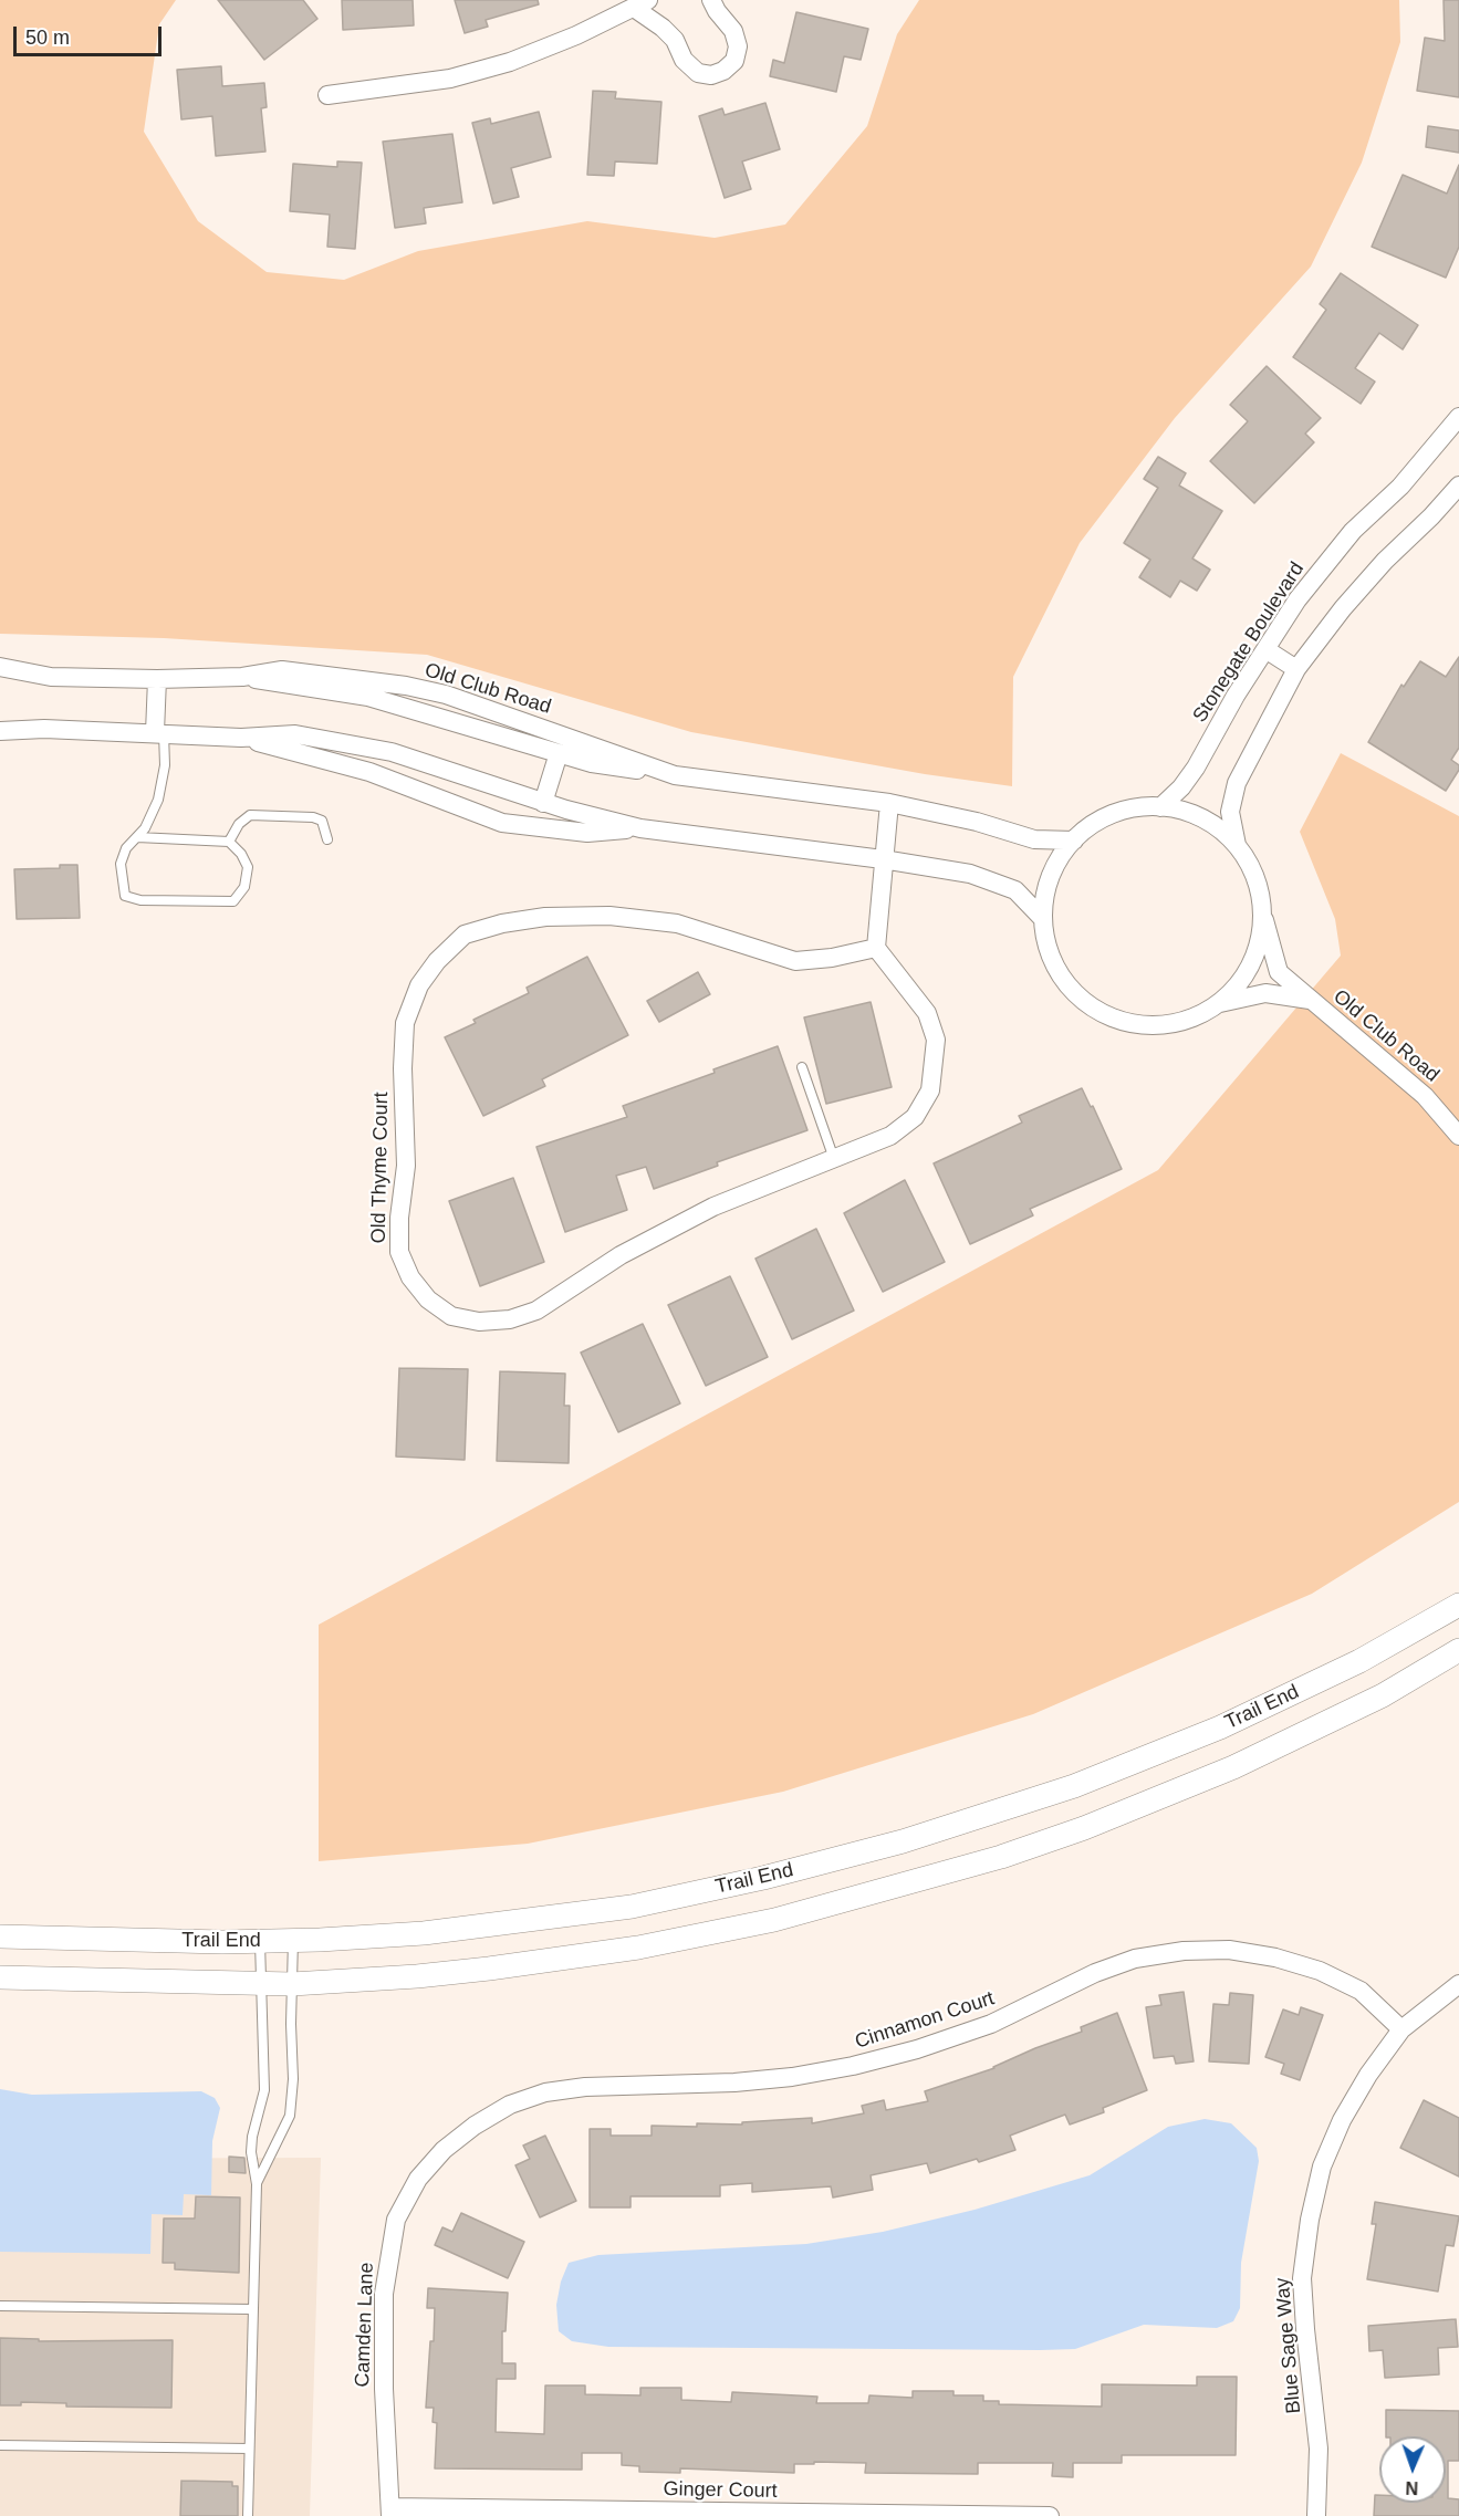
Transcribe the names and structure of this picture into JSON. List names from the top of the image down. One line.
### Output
{"streets":{"street":["Stonegate Boulevard","Old Club Road","Old Thyme Court","Trail End","Cinnamon Court","Camden Lane","Blue Sage Way","Ginger Court"]},"crossings":[["Stonegate Boulevard","Old Club Road"],["Cinnamon Court","Camden Lane"],["Cinnamon Court","Blue Sage Way"],["Camden Lane","Ginger Court"]],"scale_bar":"50 m","north":"bottom"}
